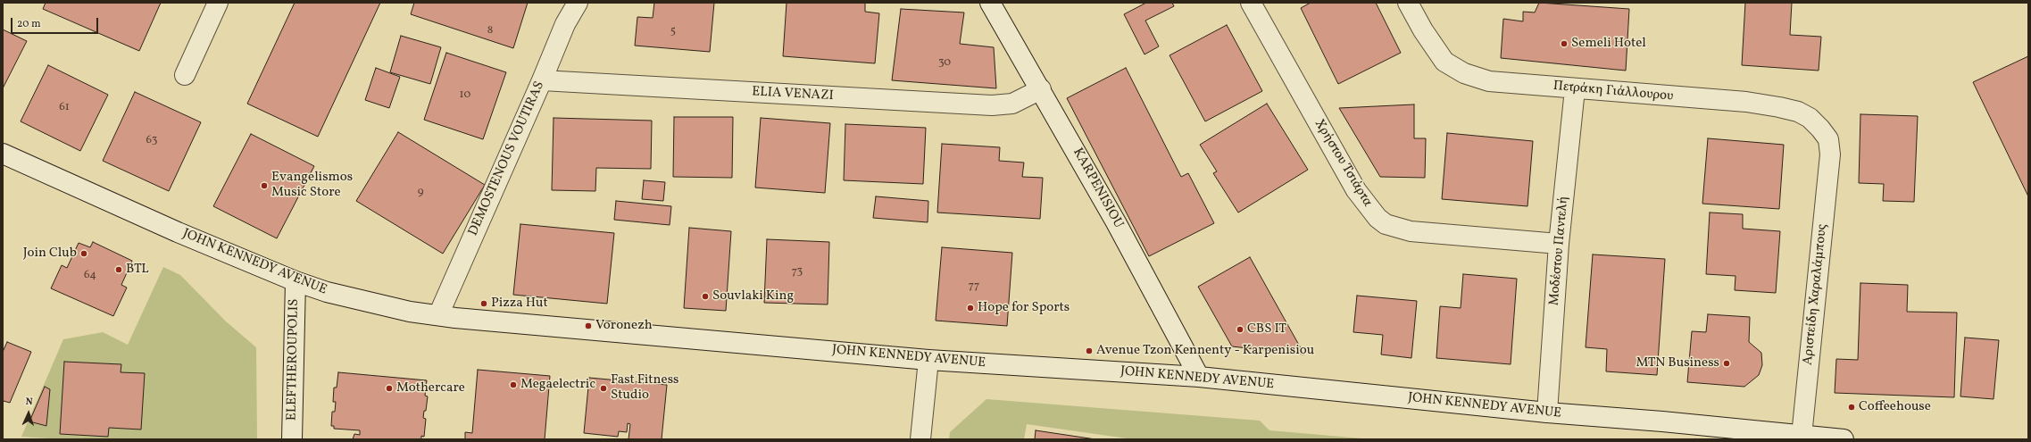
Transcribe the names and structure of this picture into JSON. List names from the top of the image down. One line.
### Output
{"streets":{"street":["Πετράκη Γιάλλουρου","ELIA VENAZI","DEMOSTENOUS VOUTIRAS","Χρήστου Τσιάρτα","KARPENISIOU","Μοδέστου Παντελή","JOHN KENNEDY AVENUE","Αριστείδη Χαραλάμπους","ELEFTHEROUPOLIS"]},"crossings":[["Πετράκη Γιάλλουρου","Μοδέστου Παντελή"],["Πετράκη Γιάλλουρου","Αριστείδη Χαραλάμπους"],["ELIA VENAZI","DEMOSTENOUS VOUTIRAS"],["ELIA VENAZI","KARPENISIOU"],["DEMOSTENOUS VOUTIRAS","JOHN KENNEDY AVENUE"],["Χρήστου Τσιάρτα","Μοδέστου Παντελή"],["KARPENISIOU","JOHN KENNEDY AVENUE"],["Μοδέστου Παντελή","JOHN KENNEDY AVENUE"],["JOHN KENNEDY AVENUE","Αριστείδη Χαραλάμπους"],["JOHN KENNEDY AVENUE","ELEFTHEROUPOLIS"]],"places":["Semeli Hotel","Evangelismos Music Store","Join Club","BTL","Souvlaki King","Pizza Hut","Hope for Sports","Voronezh","CBS IT","Avenue Tzon Kennenty - Karpenisiou","MTN Business","Megaelectric","Mothercare","Fast Fitness Studio","Coffeehouse"],"house_numbers":["8","5","30","10","61","63","9","73","64","77"],"scale_bar":"20 m","north":"top"}
